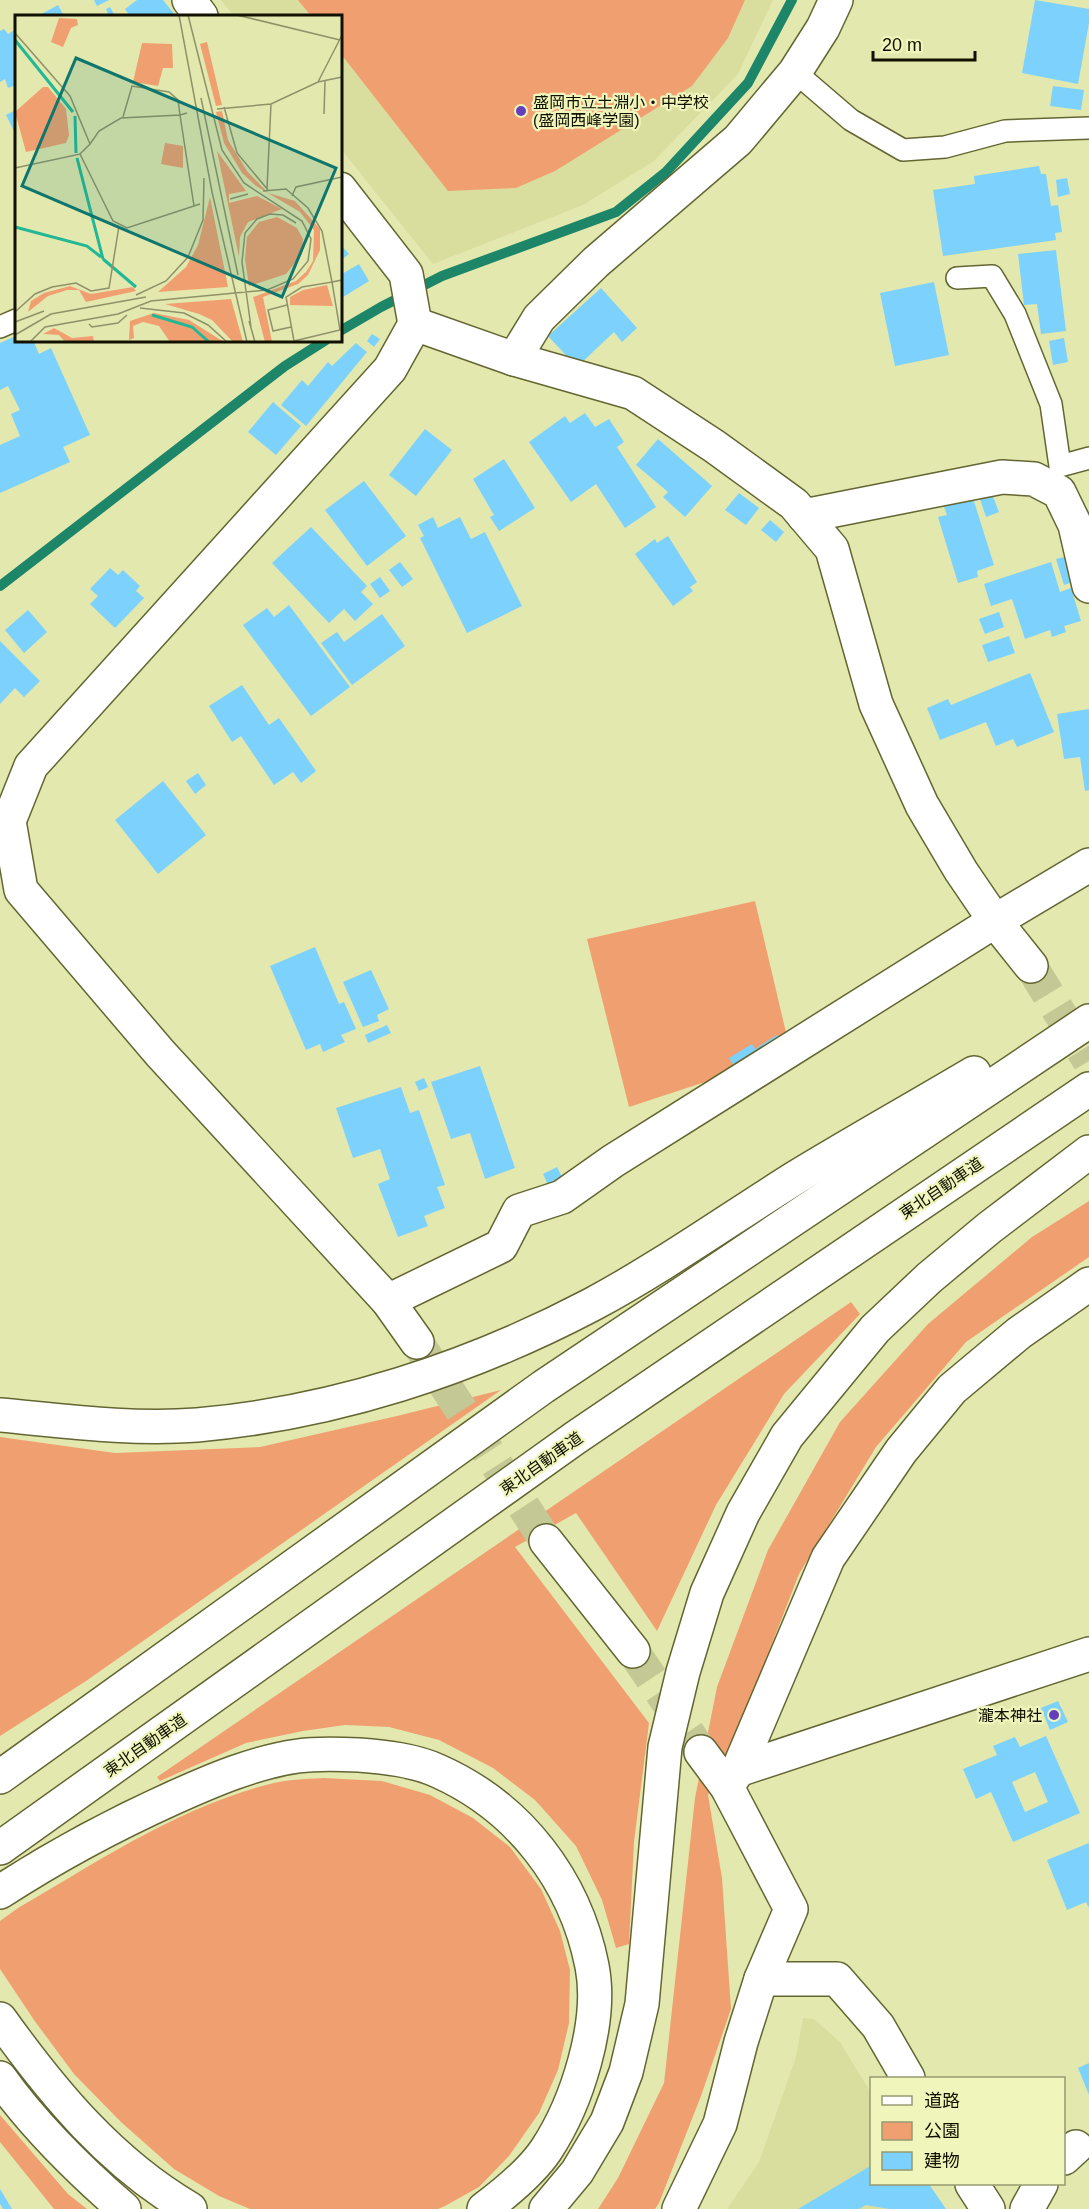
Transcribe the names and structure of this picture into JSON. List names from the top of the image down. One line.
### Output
{"streets":{"main road":["東北自動車道"]},"places":["盛岡市立土淵小・中学校 (盛岡西峰学園)","瀧本神社"],"legend":["道路","公園","建物"],"scale_bar":"20 m"}
